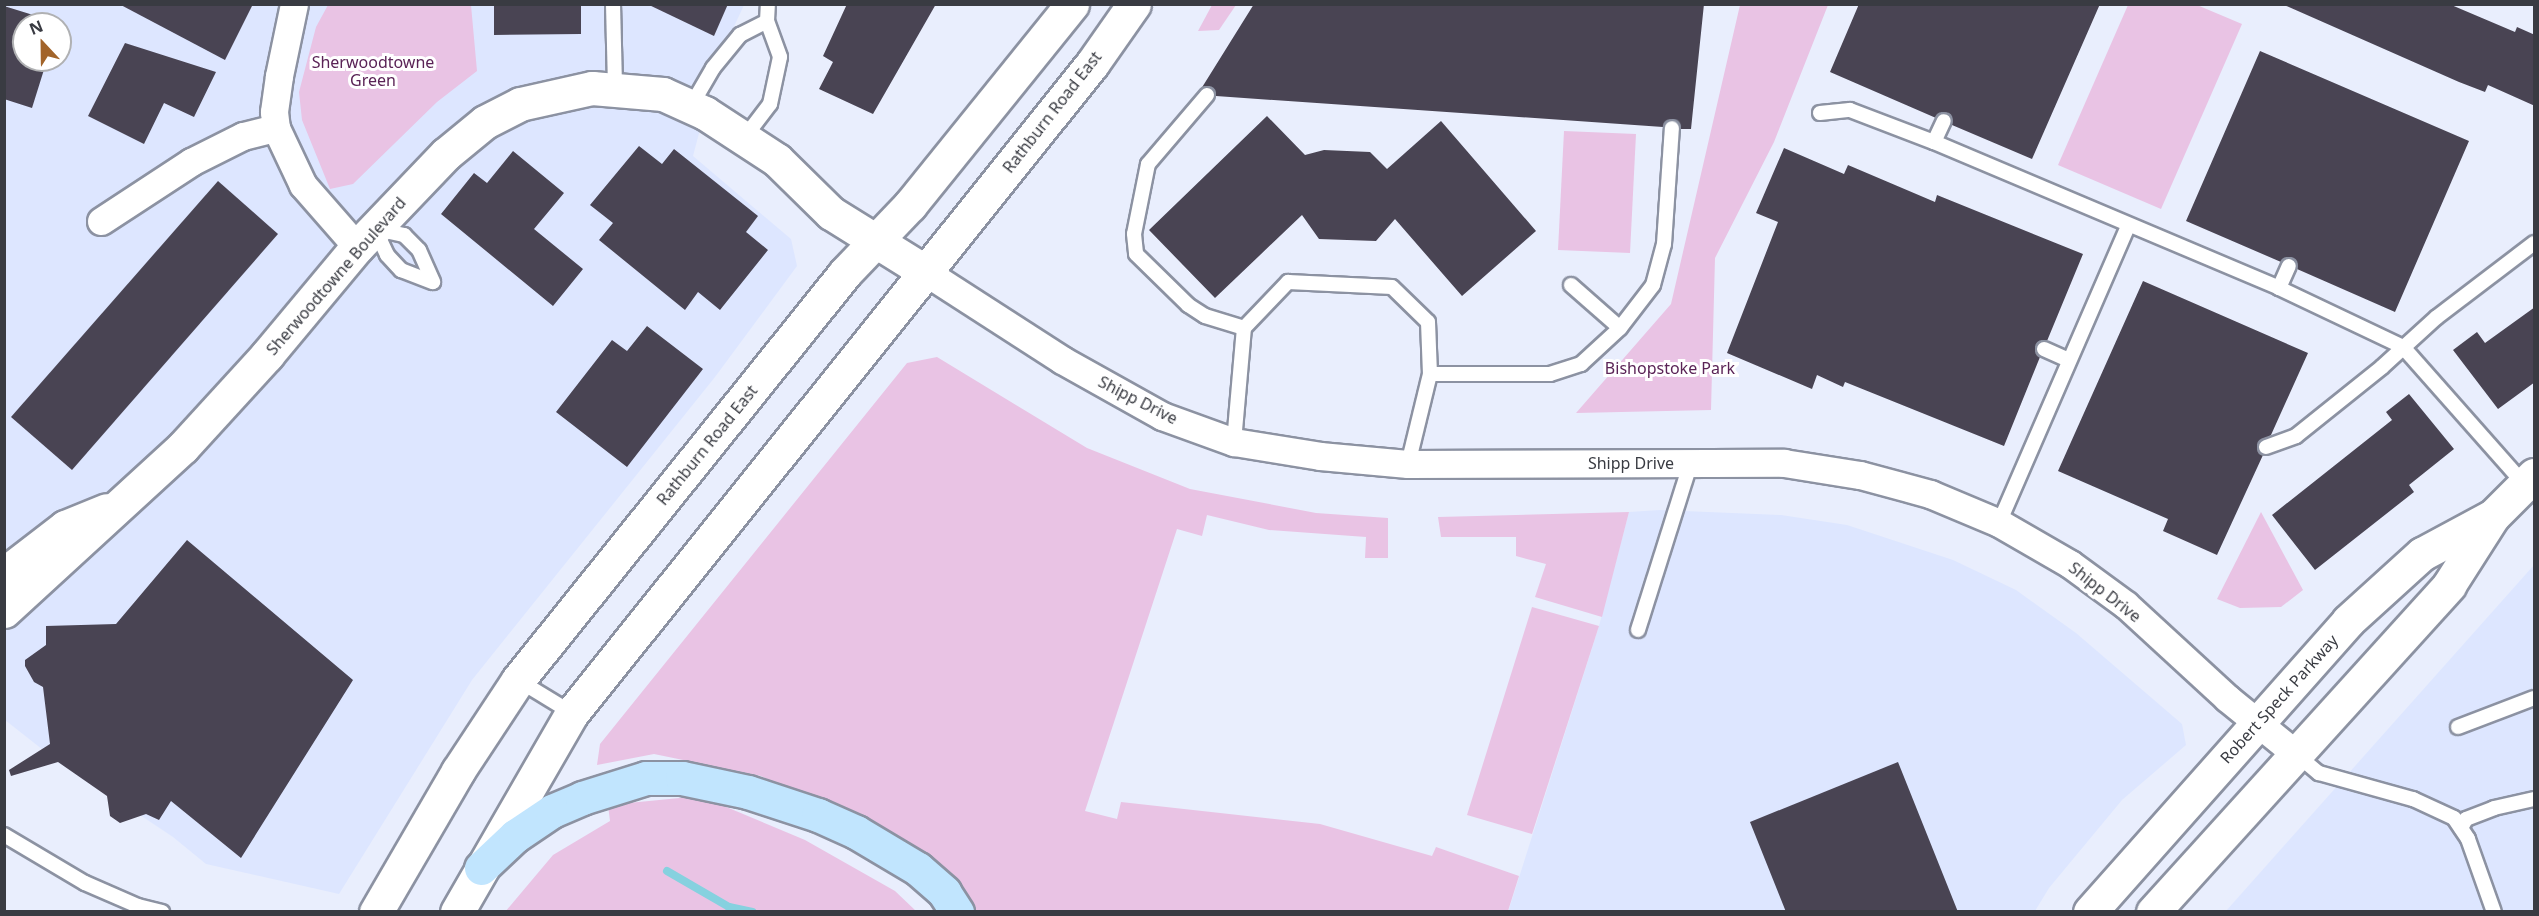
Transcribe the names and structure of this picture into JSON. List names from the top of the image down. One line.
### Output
{"streets":{"street":["Rathburn Road East","Sherwoodtowne Boulevard","Shipp Drive","Robert Speck Parkway"]},"crossings":[["Rathburn Road East","Sherwoodtowne Boulevard"],["Rathburn Road East","Shipp Drive"],["Sherwoodtowne Boulevard","Shipp Drive"],["Shipp Drive","Robert Speck Parkway"]],"parks":["Sherwoodtowne Green","Bishopstoke Park"],"north":"top"}
